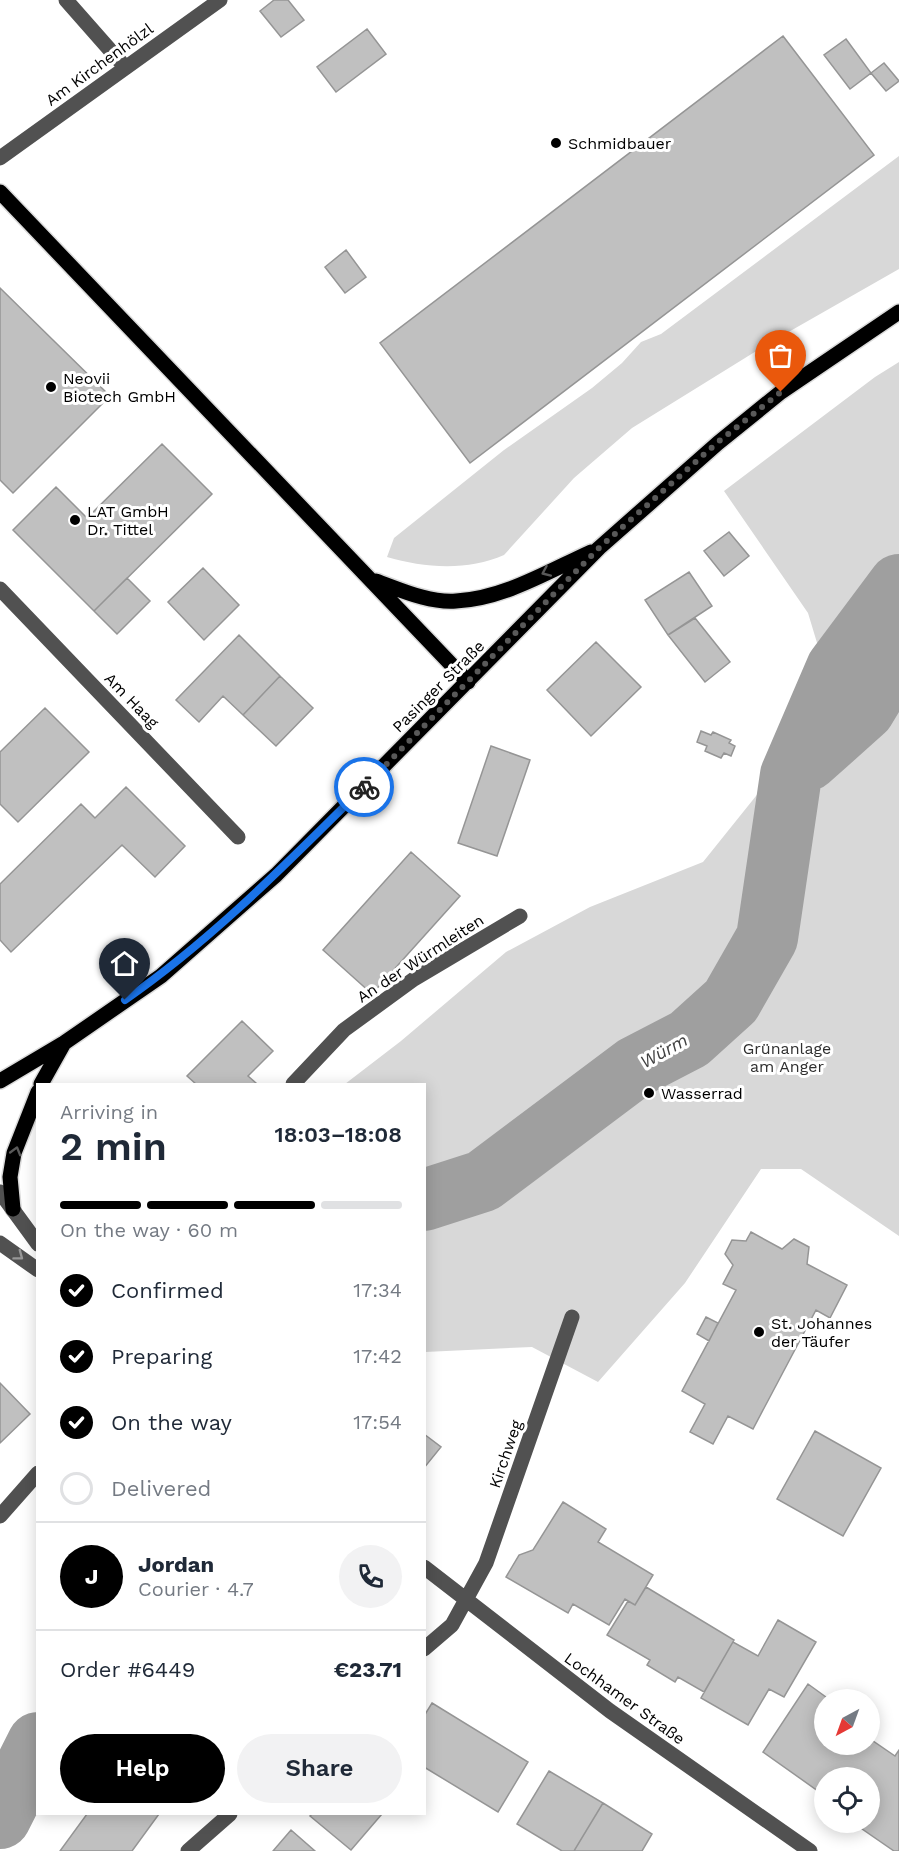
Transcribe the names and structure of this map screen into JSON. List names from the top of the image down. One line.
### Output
{"streets":{"main road":["Pasinger Straße"],"street":["Am Kirchenhölzl","Am Haag","An der Würmleiten","Kirchweg","Lochhamer Straße"]},"crossings":[["Kirchweg","Lochhamer Straße"]],"water":["Würm"],"parks":["Grünanlage am Anger"],"places":["Schmidbauer","Neovii Biotech GmbH","LAT GmbH Dr. Tittel","Wasserrad","St. Johannes der Täufer"],"north":"bottom left","page":{"heading":["2 min","Arriving in","18:03–18:08"],"panel":["Jordan","Courier · 4.7","Order #6449","€23.71"],"bar":"On the way · 60 m","list":[["Confirmed","17:34"],["Preparing","17:42"],["On the way","17:54"],"Delivered"],"round":"J","buttons":["Help","Share"]}}
